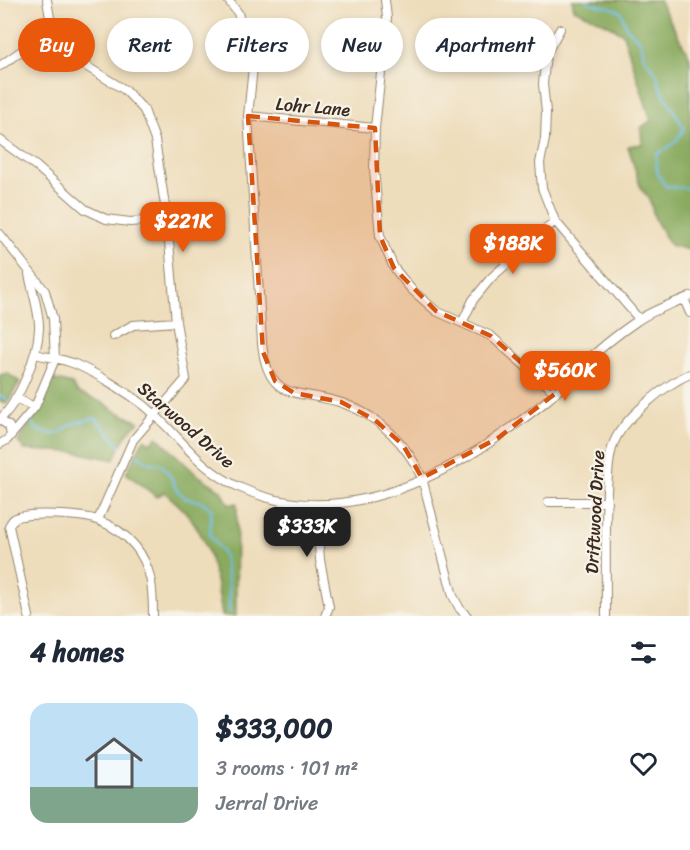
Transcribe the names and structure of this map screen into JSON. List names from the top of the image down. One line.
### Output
{"streets":{"street":["Lohr Lane","Starwood Drive","Driftwood Drive"]},"page":{"chip":["Buy","Rent","Filters","New","Apartment"],"price":["$221K","$188K","$560K","$333K"],"heading":"4 homes","list":[{"name":"$333,000","note":"3 rooms · 101 m² · Jerral Drive"}]}}
